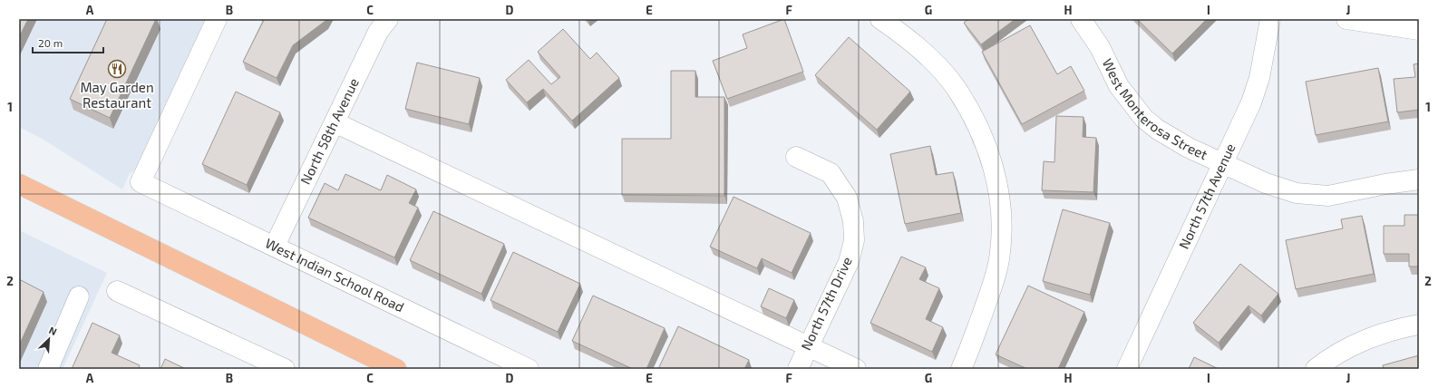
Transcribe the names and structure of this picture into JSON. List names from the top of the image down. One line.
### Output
{"streets":{"street":["West Monterosa Street","North 58th Avenue","North 57th Avenue","West Indian School Road","North 57th Drive"]},"crossings":[["West Monterosa Street","North 57th Avenue"],["North 58th Avenue","West Indian School Road"]],"places":{"restaurant":["May Garden Restaurant"]},"scale_bar":"20 m","north":"top right","grid":{"columns":["A","B","C","D","E","F","G","H","I","J"],"rows":["1","2"]}}
